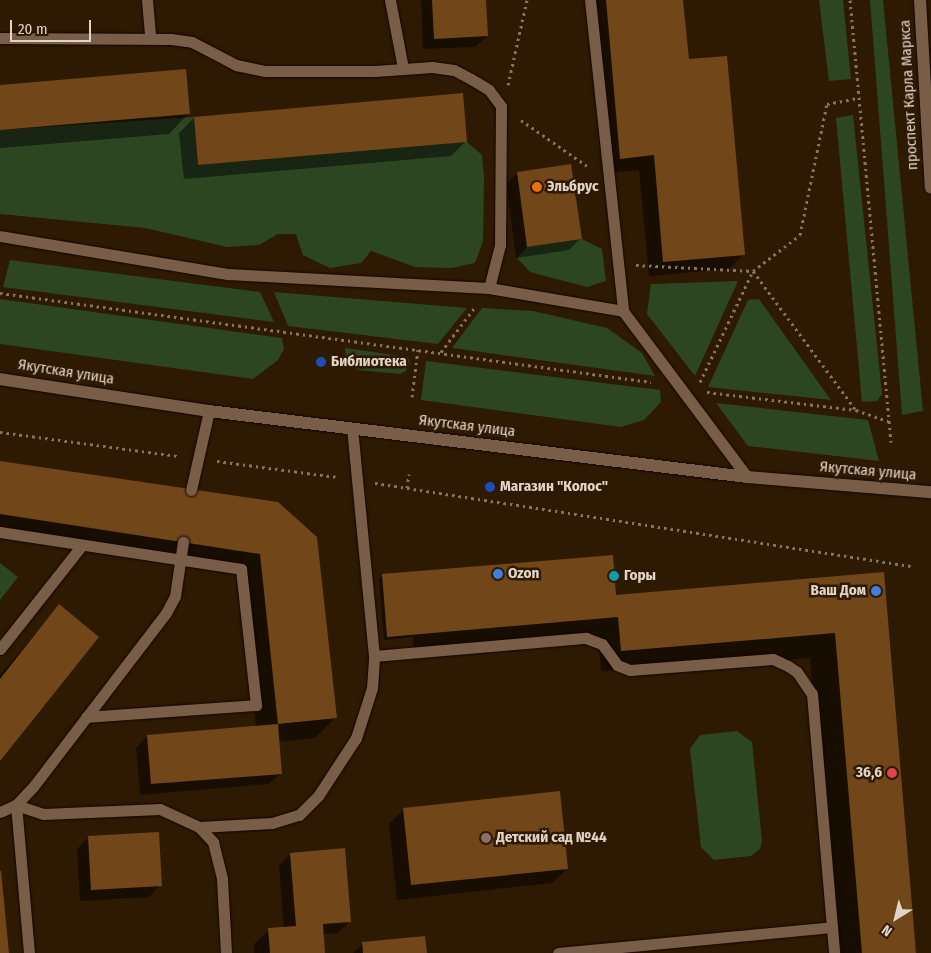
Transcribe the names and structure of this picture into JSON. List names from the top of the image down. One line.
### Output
{"streets":{"street":["проспект Карла Маркса","Якутская улица"]},"places":["Эльбрус","Библиотека","Магазин \"Колос\"","Ozon","Горы","Ваш Дом","36,6","Детский сад №44"],"scale_bar":"20 m","north":"bottom left"}
